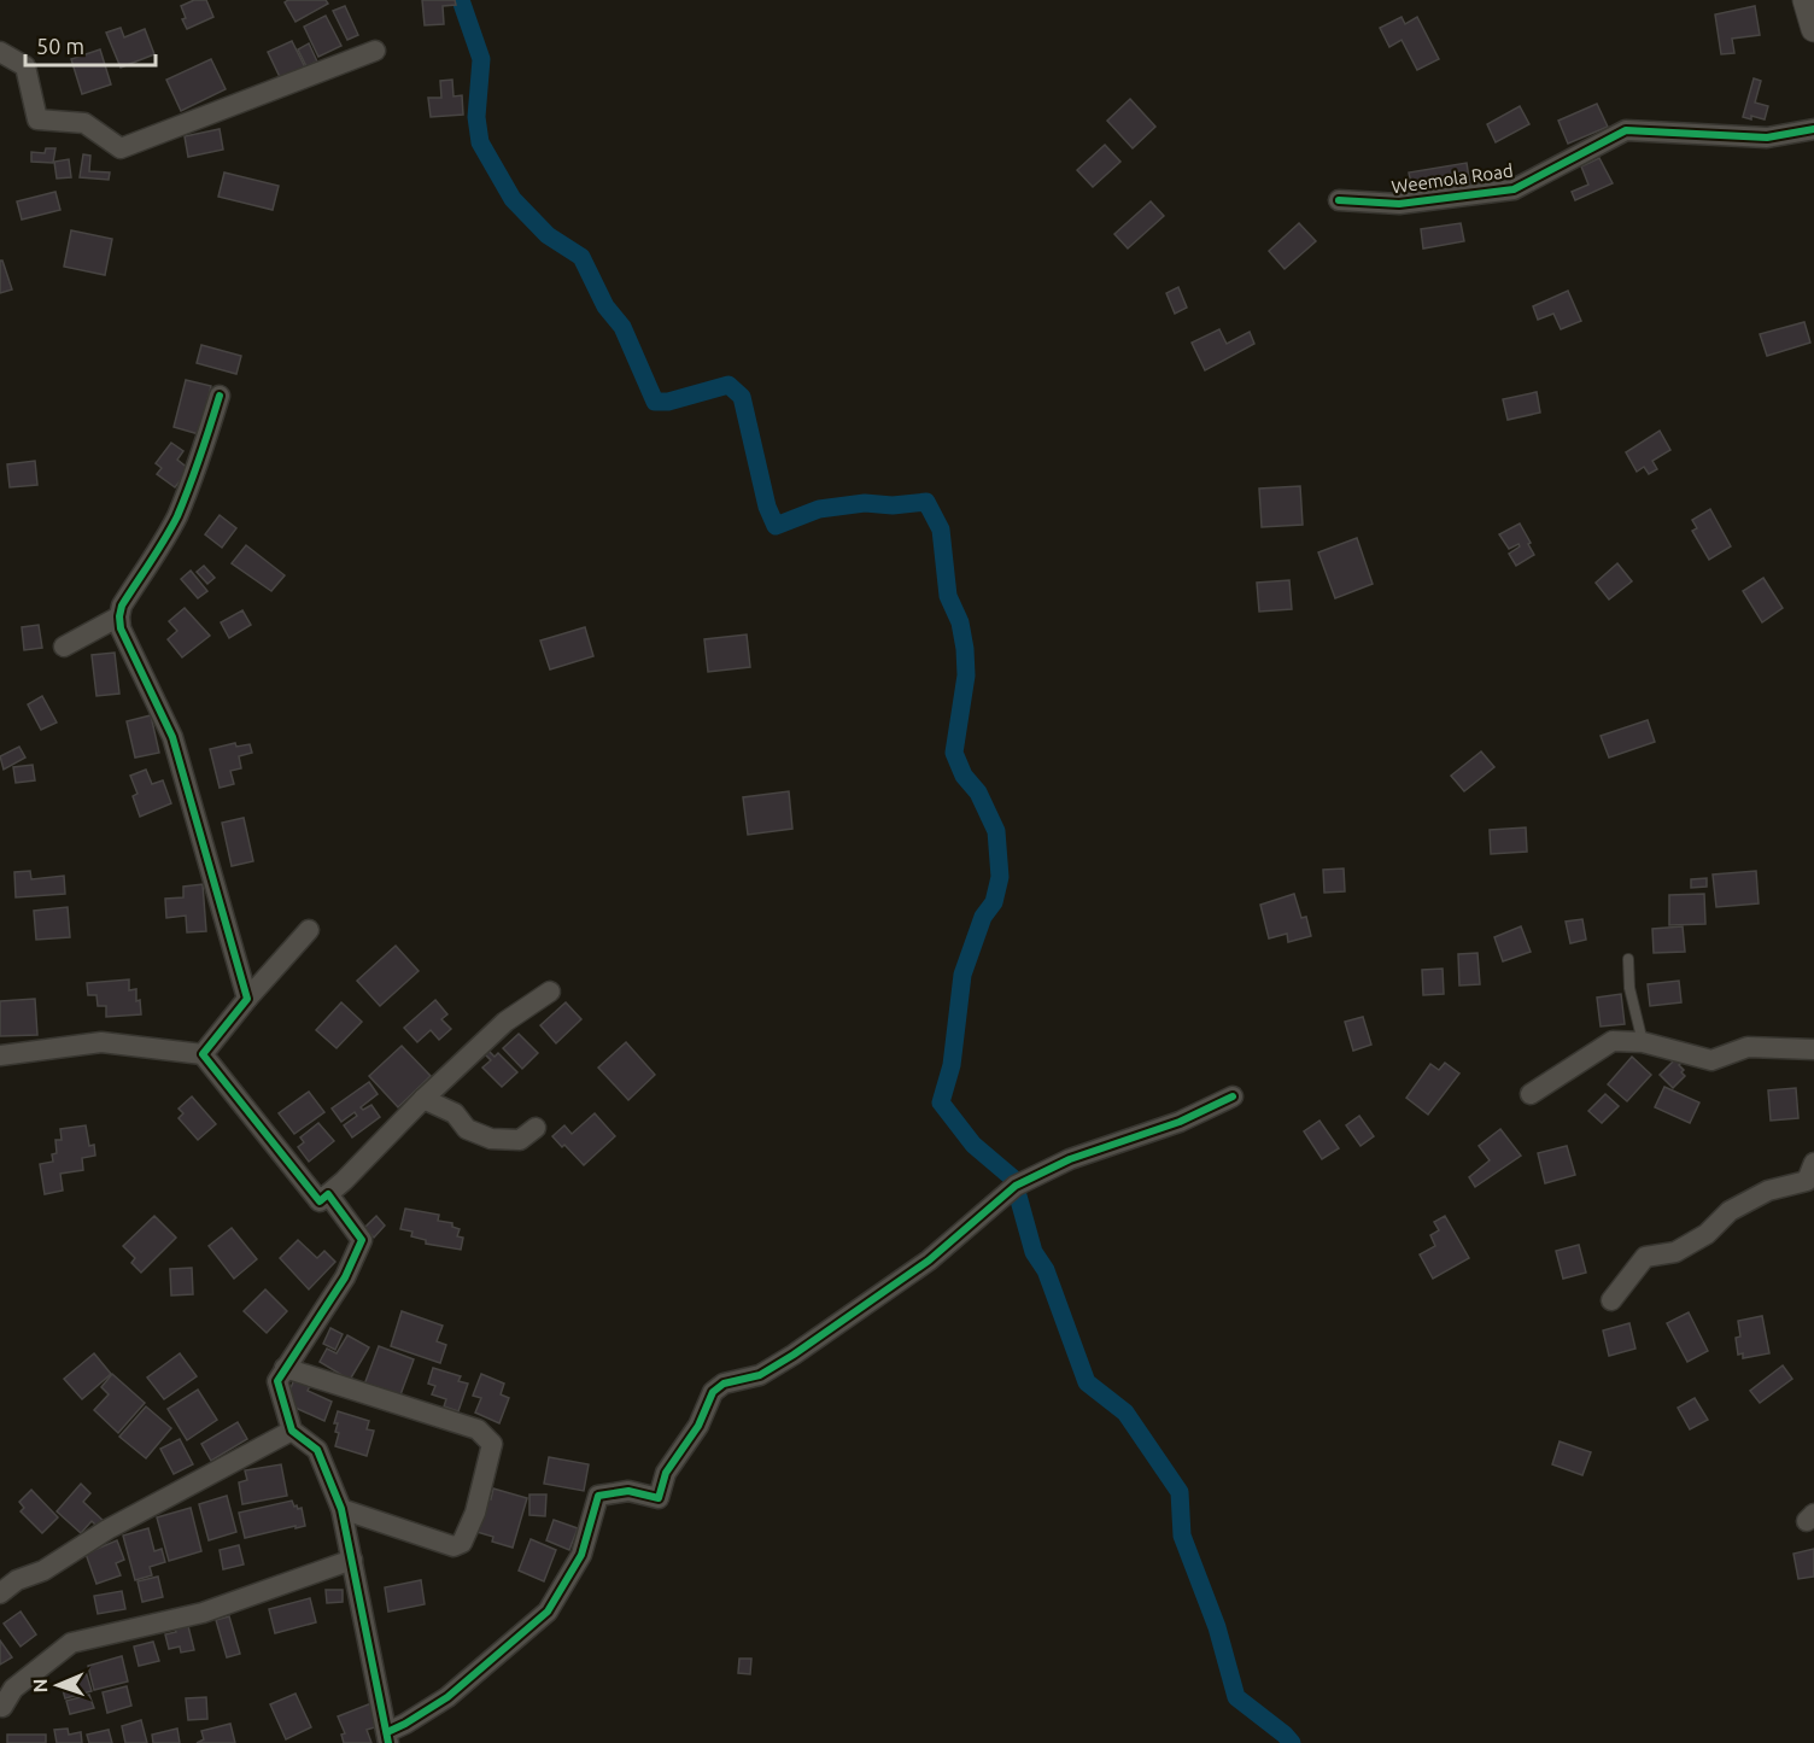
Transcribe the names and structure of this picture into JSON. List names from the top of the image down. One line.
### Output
{"streets":{"street":["Weemola Road"]},"scale_bar":"50 m","north":"left"}
